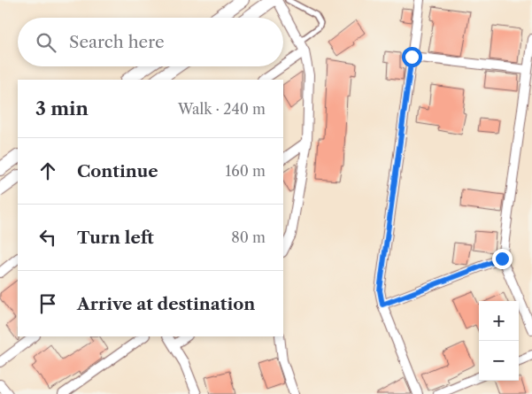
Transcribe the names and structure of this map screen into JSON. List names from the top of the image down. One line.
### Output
{"page":{"search":"Search here","heading":["3 min","Walk · 240 m"],"list":[["Continue","160 m"],["Turn left","80 m"],"Arrive at destination"],"map_buttons":["+","−"]}}
